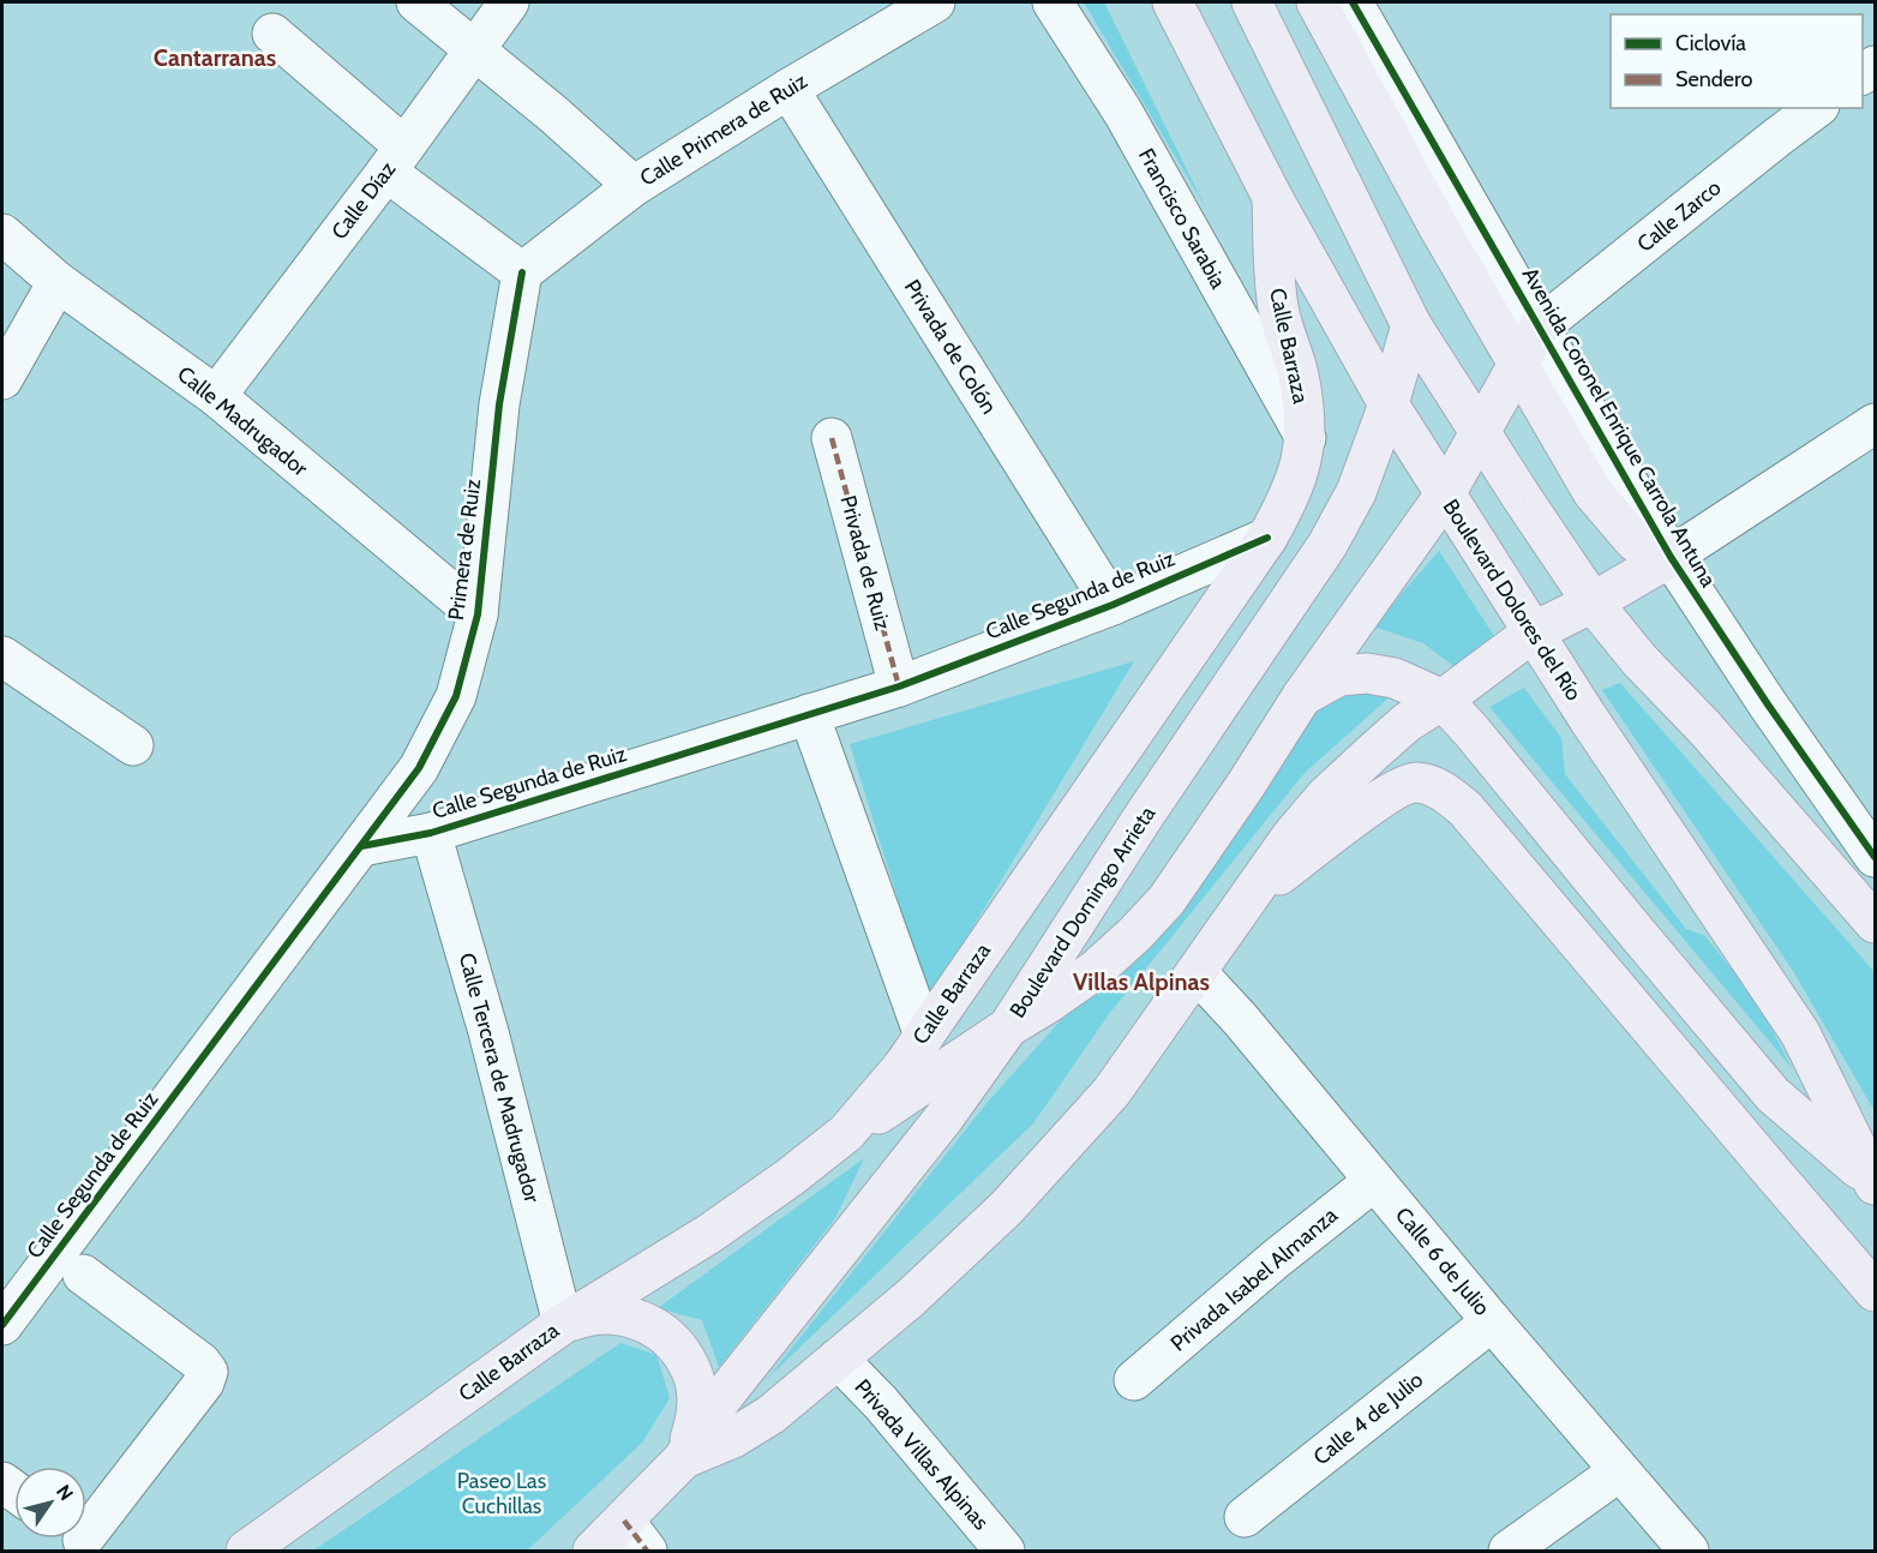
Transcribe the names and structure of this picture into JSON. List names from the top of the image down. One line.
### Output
{"streets":{"main road":["Calle Barraza","Boulevard Dolores del Río","Boulevard Domingo Arrieta"],"street":["Calle Primera de Ruiz","Calle Díaz","Calle Zarco","Francisco Sarabia","Privada de Colón","Calle Madrugador","Avenida Coronel Enrique Carrola Antuna","Primera de Ruiz","Privada de Ruiz","Calle Segunda de Ruiz","Calle Tercera de Madrugador","Calle 6 de Julio","Privada Isabel Almanza","Calle 4 de Julio","Privada Villas Alpinas"]},"crossings":[["Calle Primera de Ruiz","Privada de Colón"],["Calle Primera de Ruiz","Primera de Ruiz"],["Calle Díaz","Calle Madrugador"],["Calle Zarco","Avenida Coronel Enrique Carrola Antuna"],["Francisco Sarabia","Calle Barraza"],["Calle Barraza","Calle Segunda de Ruiz"],["Calle Barraza","Boulevard Dolores del Río"],["Calle Barraza","Calle Tercera de Madrugador"],["Privada de Colón","Calle Segunda de Ruiz"],["Calle Madrugador","Primera de Ruiz"],["Primera de Ruiz","Calle Segunda de Ruiz"],["Privada de Ruiz","Calle Segunda de Ruiz"],["Calle Segunda de Ruiz","Calle Tercera de Madrugador"],["Boulevard Dolores del Río","Boulevard Domingo Arrieta"],["Calle 6 de Julio","Privada Isabel Almanza"],["Calle 6 de Julio","Calle 4 de Julio"]],"districts":["Cantarranas","Villas Alpinas"],"parks":["Paseo Las Cuchillas"],"legend":["Ciclovía","Sendero"],"north":"top right"}
